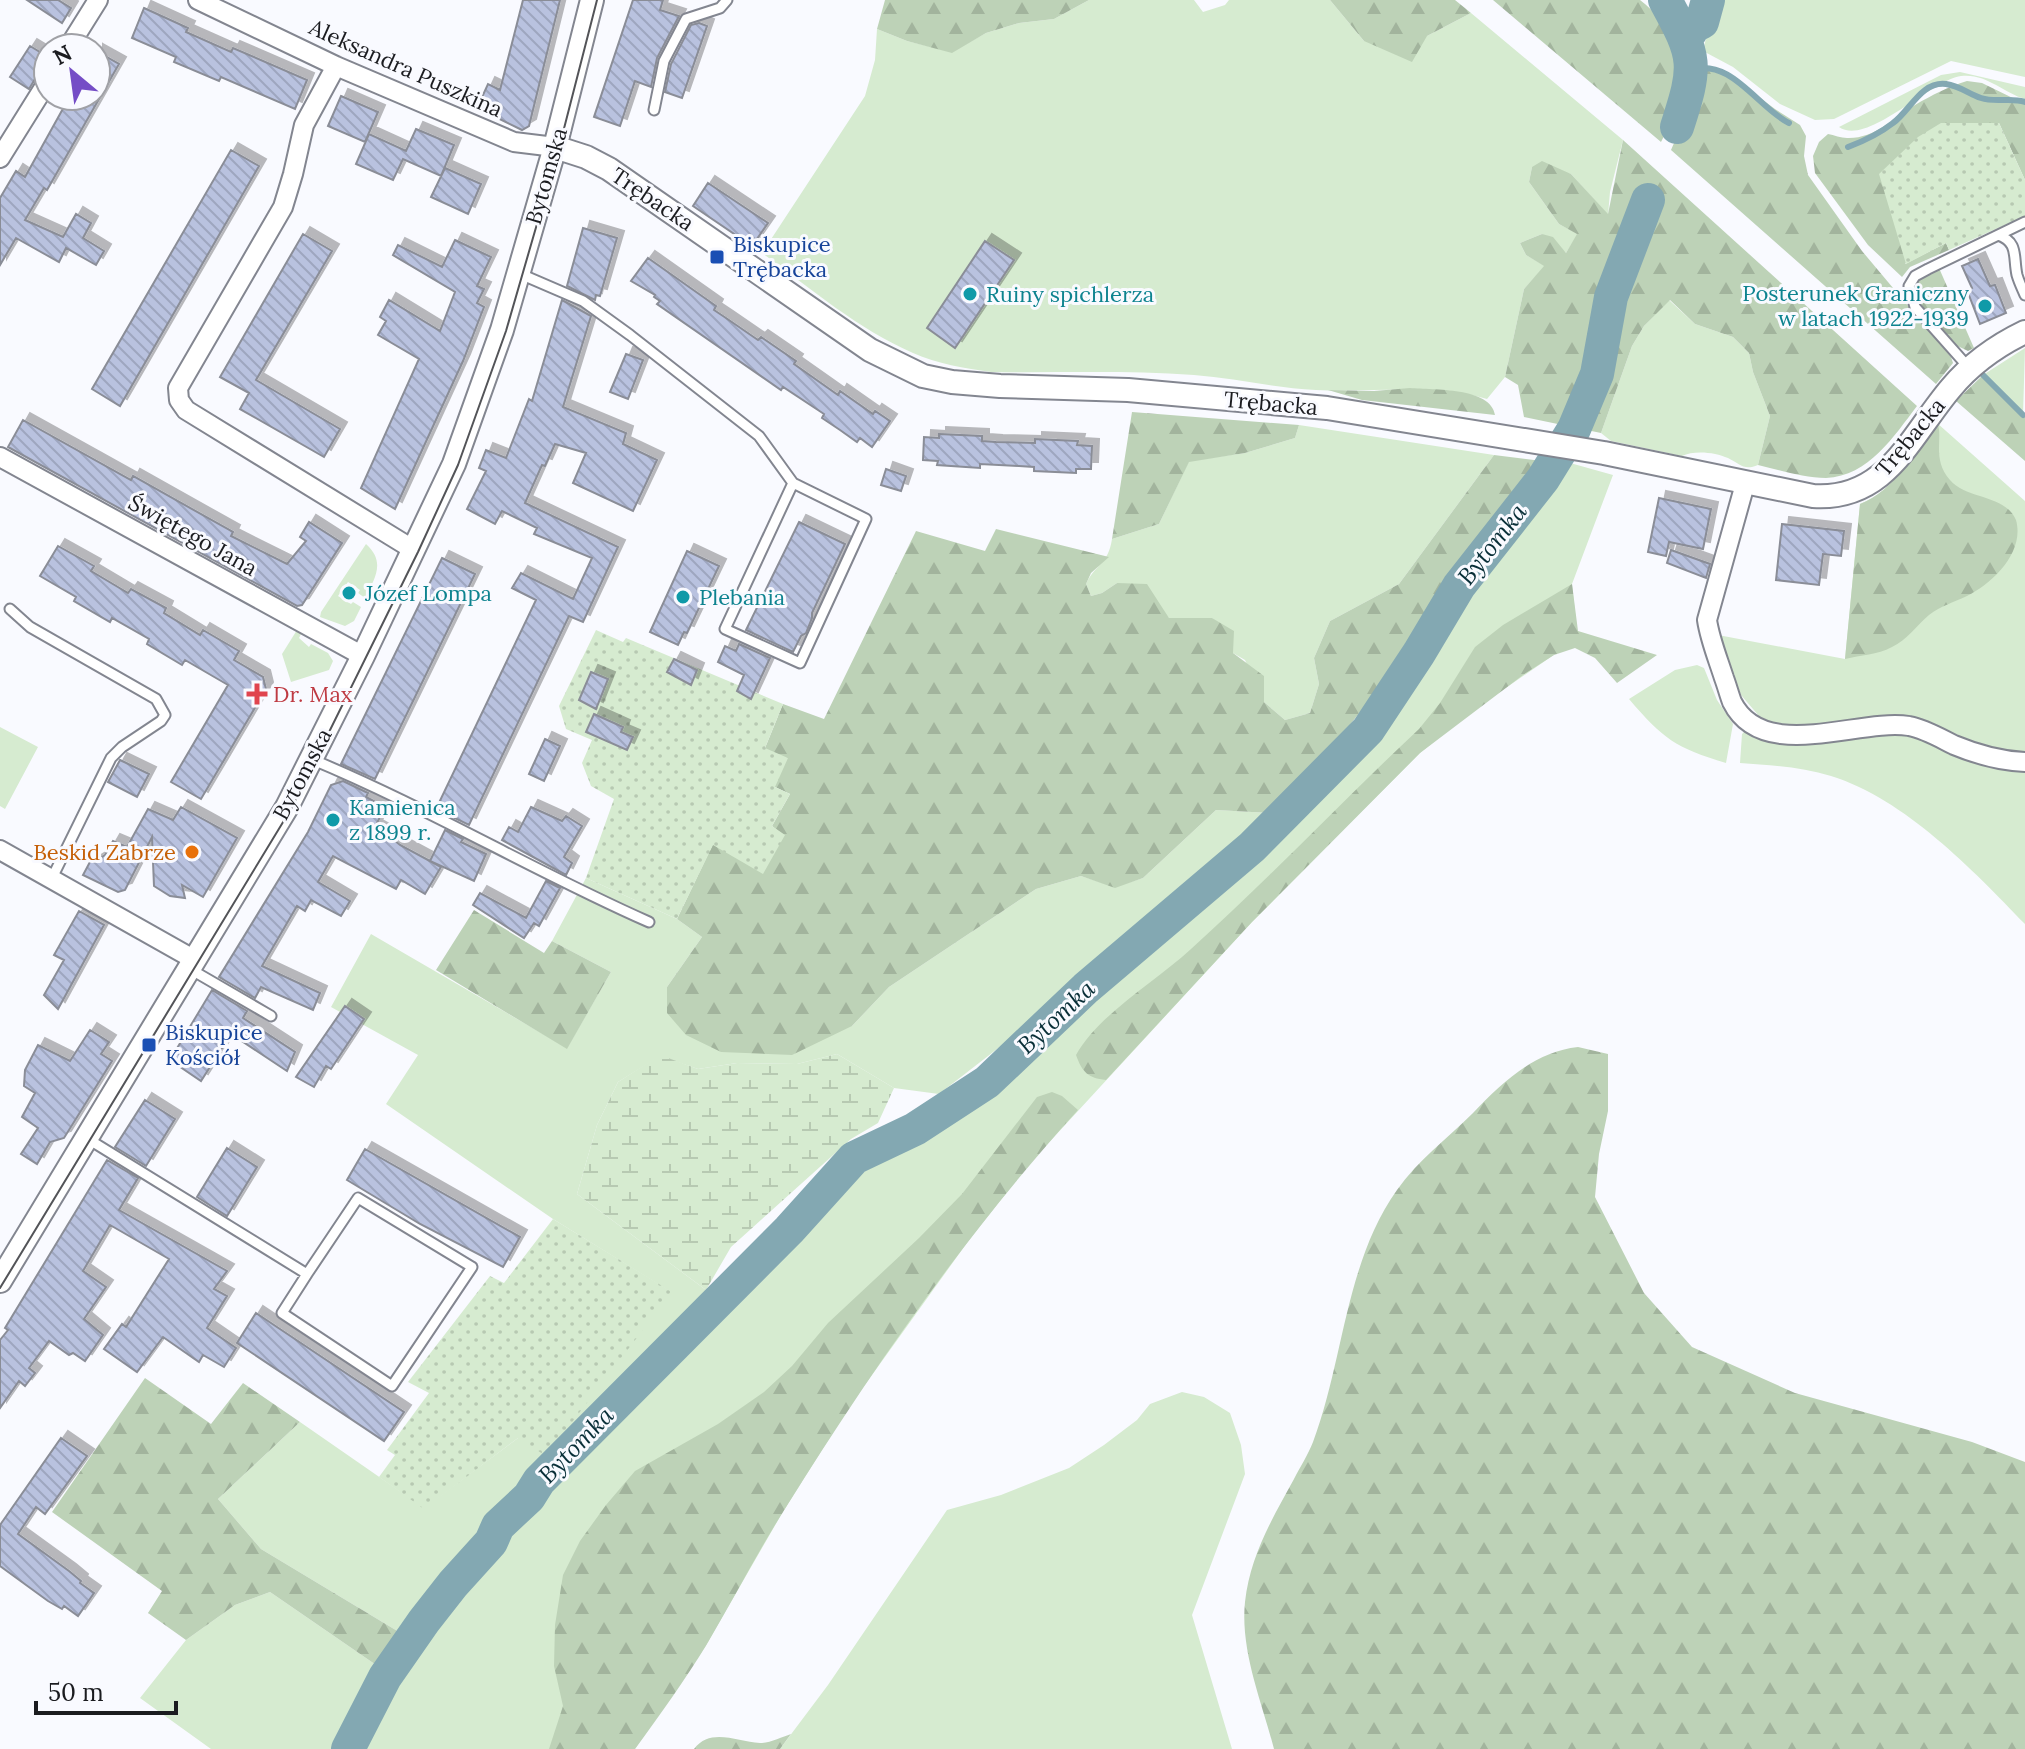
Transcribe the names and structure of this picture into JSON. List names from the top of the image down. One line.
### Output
{"streets":{"street":["Aleksandra Puszkina","Bytomska","Trębacka","Świętego Jana"]},"crossings":[["Aleksandra Puszkina","Bytomska"],["Aleksandra Puszkina","Trębacka"],["Bytomska","Trębacka"],["Bytomska","Świętego Jana"]],"water":["Bytomka"],"places":{"transit":["Biskupice Trębacka","Biskupice Kościół"],"other":["Ruiny spichlerza","Posterunek Graniczny w latach 1922-1939","Józef Lompa","Plebania","Kamienica z 1899 r.","Beskid Zabrze"],"health":["Dr. Max"]},"scale_bar":"50 m","north":"top left"}
